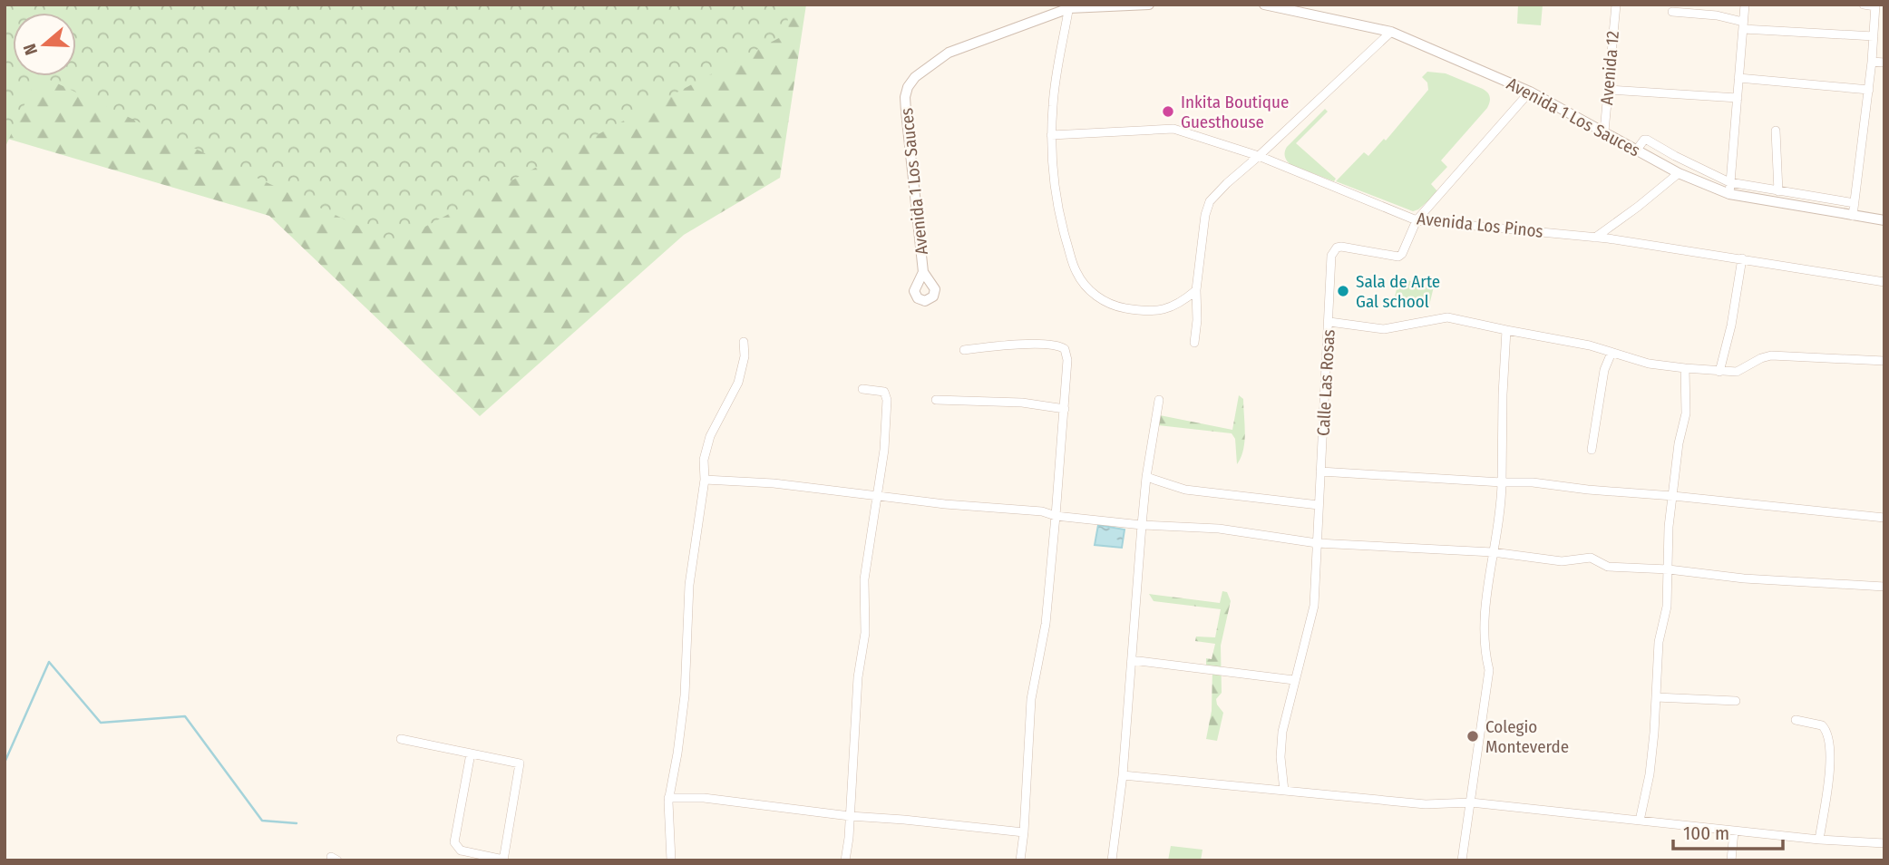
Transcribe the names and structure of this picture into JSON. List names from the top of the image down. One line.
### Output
{"streets":{"street":["Avenida 12","Avenida 1 Los Sauces","Avenida Los Pinos","Calle Las Rosas"]},"crossings":[["Avenida 12","Avenida 1 Los Sauces"],["Avenida 1 Los Sauces","Calle Las Rosas"],["Avenida Los Pinos","Calle Las Rosas"]],"places":["Inkita Boutique Guesthouse","Sala de Arte Gal school","Colegio Monteverde"],"scale_bar":"100 m","north":"left"}
